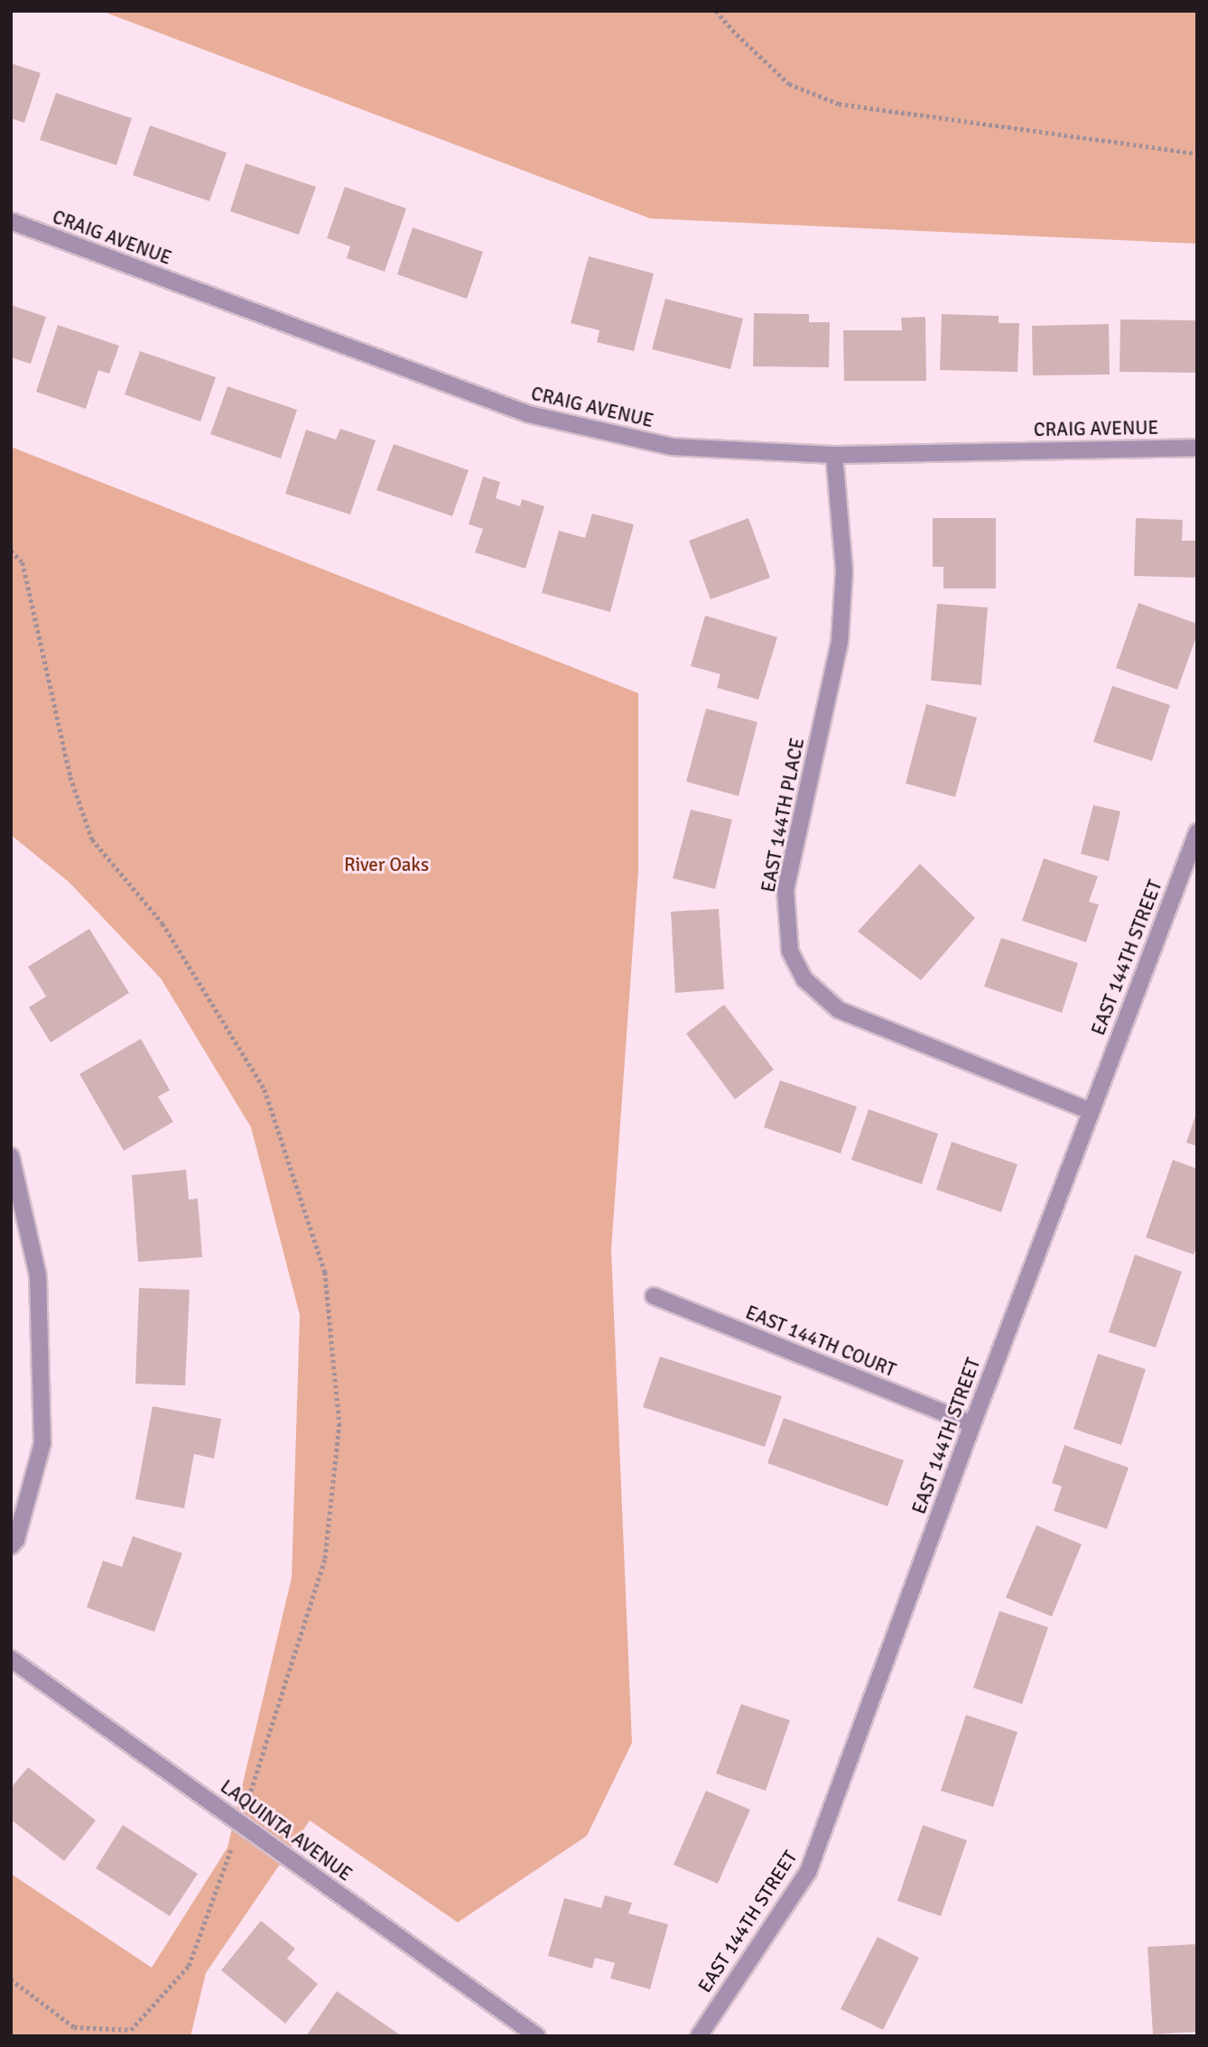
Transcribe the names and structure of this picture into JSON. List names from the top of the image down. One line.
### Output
{"streets":{"street":["CRAIG AVENUE","EAST 144TH PLACE","EAST 144TH STREET","EAST 144TH COURT","LAQUINTA AVENUE"]},"crossings":[["CRAIG AVENUE","EAST 144TH PLACE"],["EAST 144TH PLACE","EAST 144TH STREET"],["EAST 144TH STREET","EAST 144TH COURT"]],"parks":["River Oaks"]}
